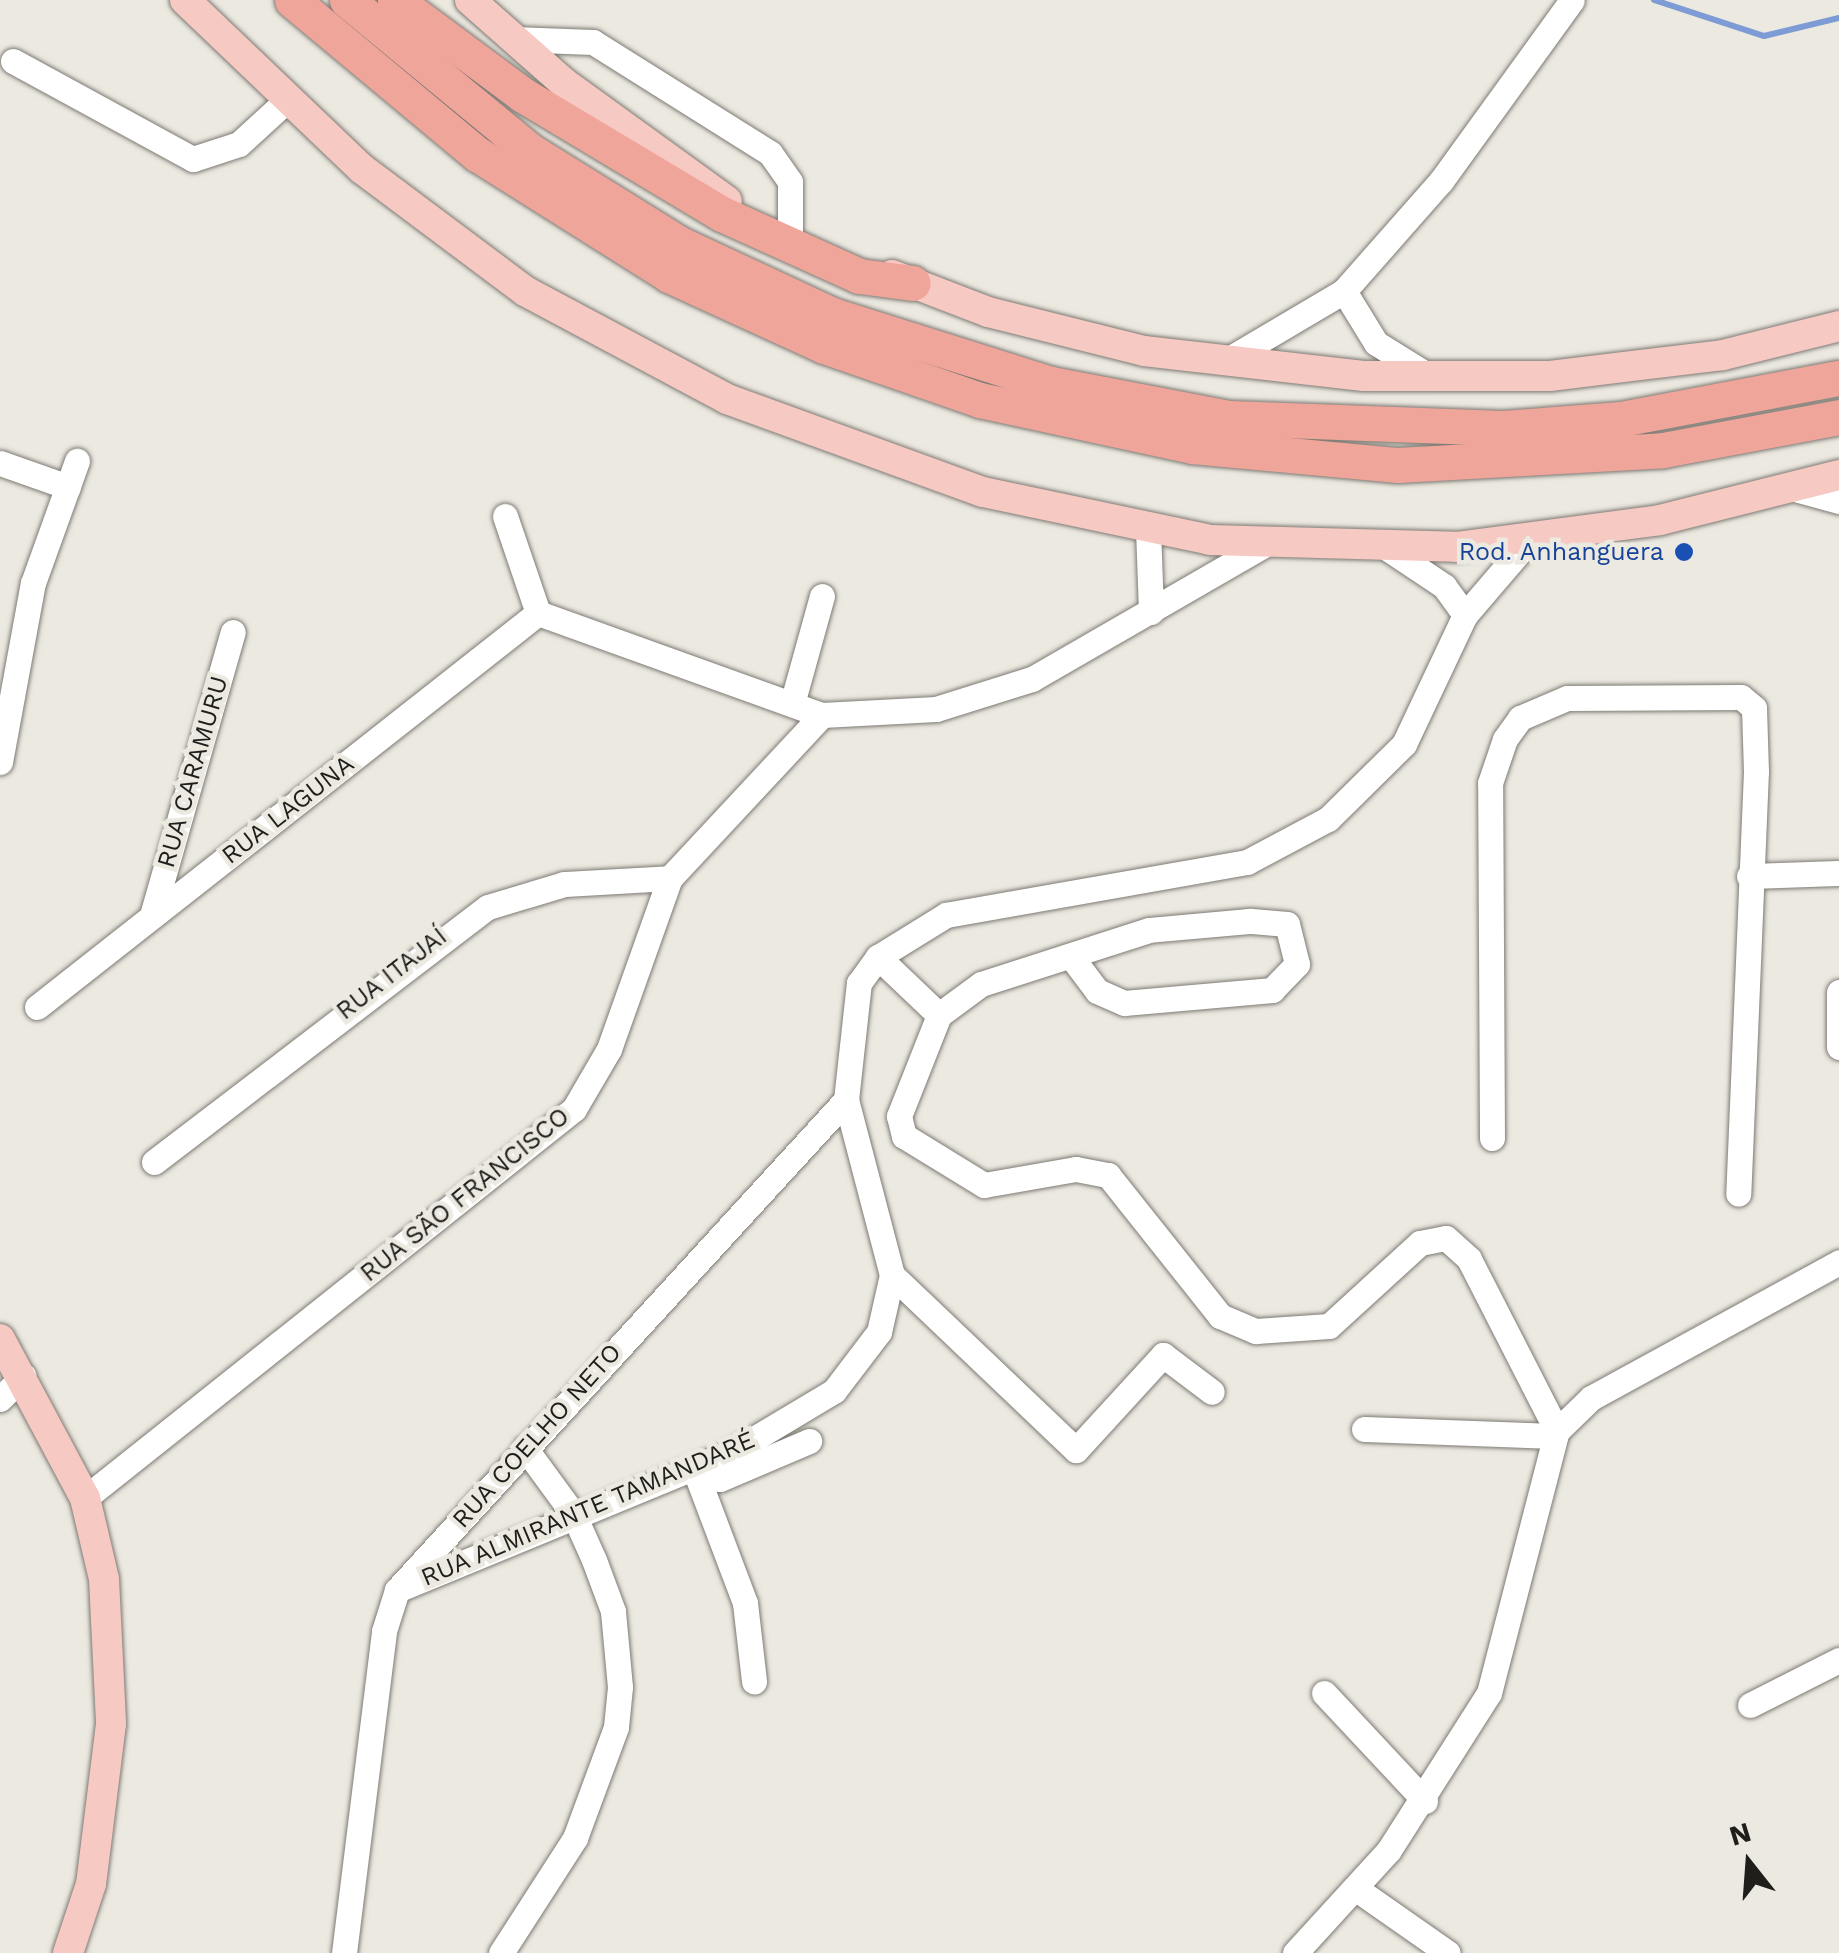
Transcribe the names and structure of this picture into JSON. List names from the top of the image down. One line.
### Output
{"streets":{"street":["RUA CARAMURU","RUA LAGUNA","RUA ITAJAÍ","RUA SÃO FRANCISCO","RUA COELHO NETO","RUA ALMIRANTE TAMANDARÉ"]},"crossings":[["RUA CARAMURU","RUA LAGUNA"],["RUA ITAJAÍ","RUA SÃO FRANCISCO"],["RUA COELHO NETO","RUA ALMIRANTE TAMANDARÉ"]],"places":["Rod. Anhanguera"],"north":"top"}
